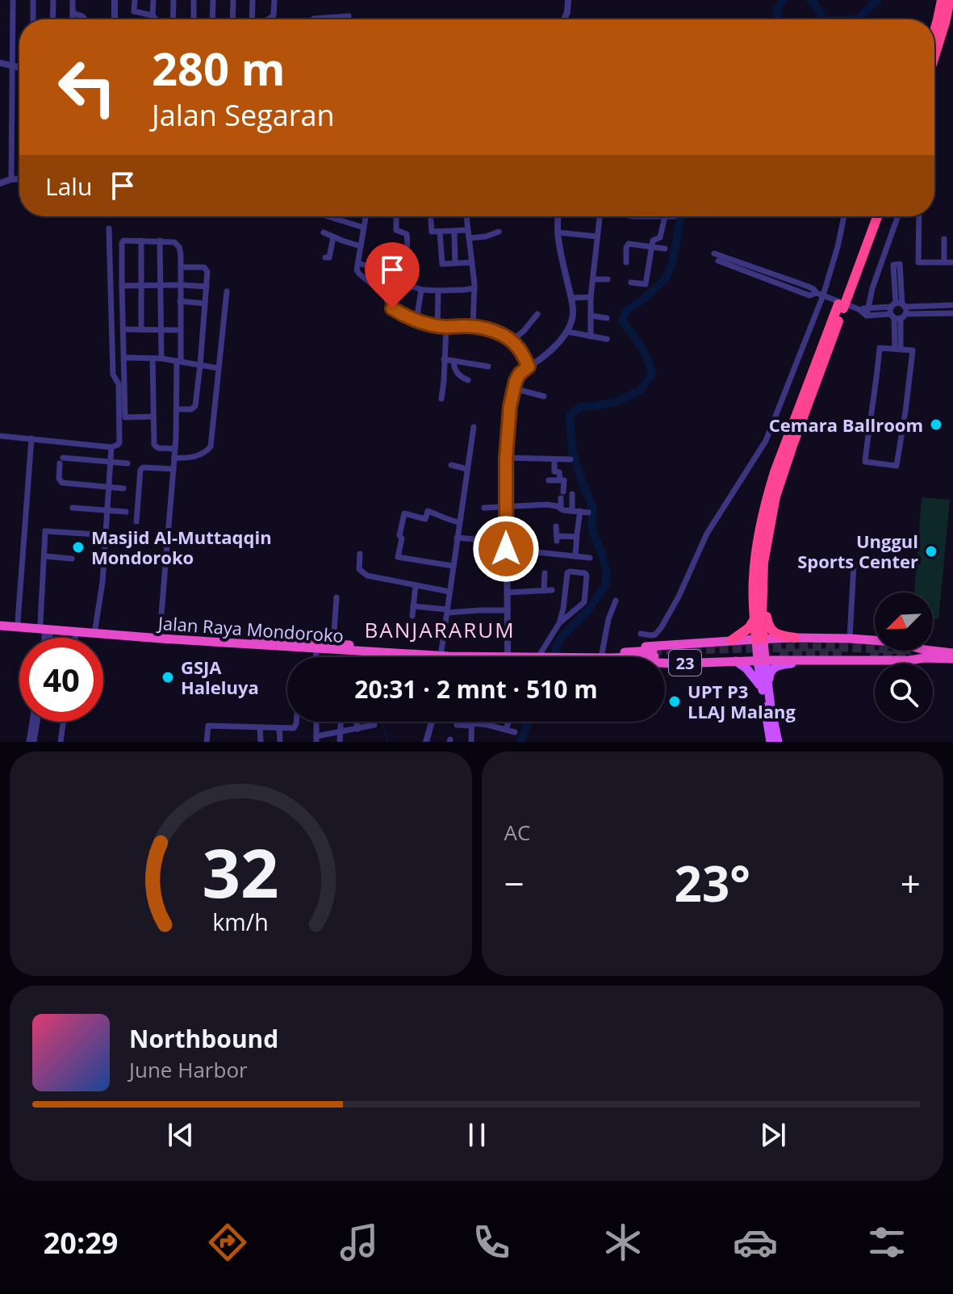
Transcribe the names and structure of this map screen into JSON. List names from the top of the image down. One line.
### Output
{"streets":{"highway":["Jalan Raya Mondoroko","23"]},"crossings":[["Jalan Raya Mondoroko","23"]],"districts":["BANJARARUM"],"places":["Cemara Ballroom","Masjid Al-Muttaqqin Mondoroko","Unggul Sports Center","GSJA Haleluya","UPT P3 LLAJ Malang"],"north":"bottom left","page":{"turn":["280 m","Jalan Segaran"],"then":"Lalu","limit":"40","trip":"20:31 · 2 mnt · 510 m","tile":"AC","heat":["−","23°","+"],"song":["Northbound","June Harbor"],"tabs":"20:29","gauge":["32","km/h"]}}
